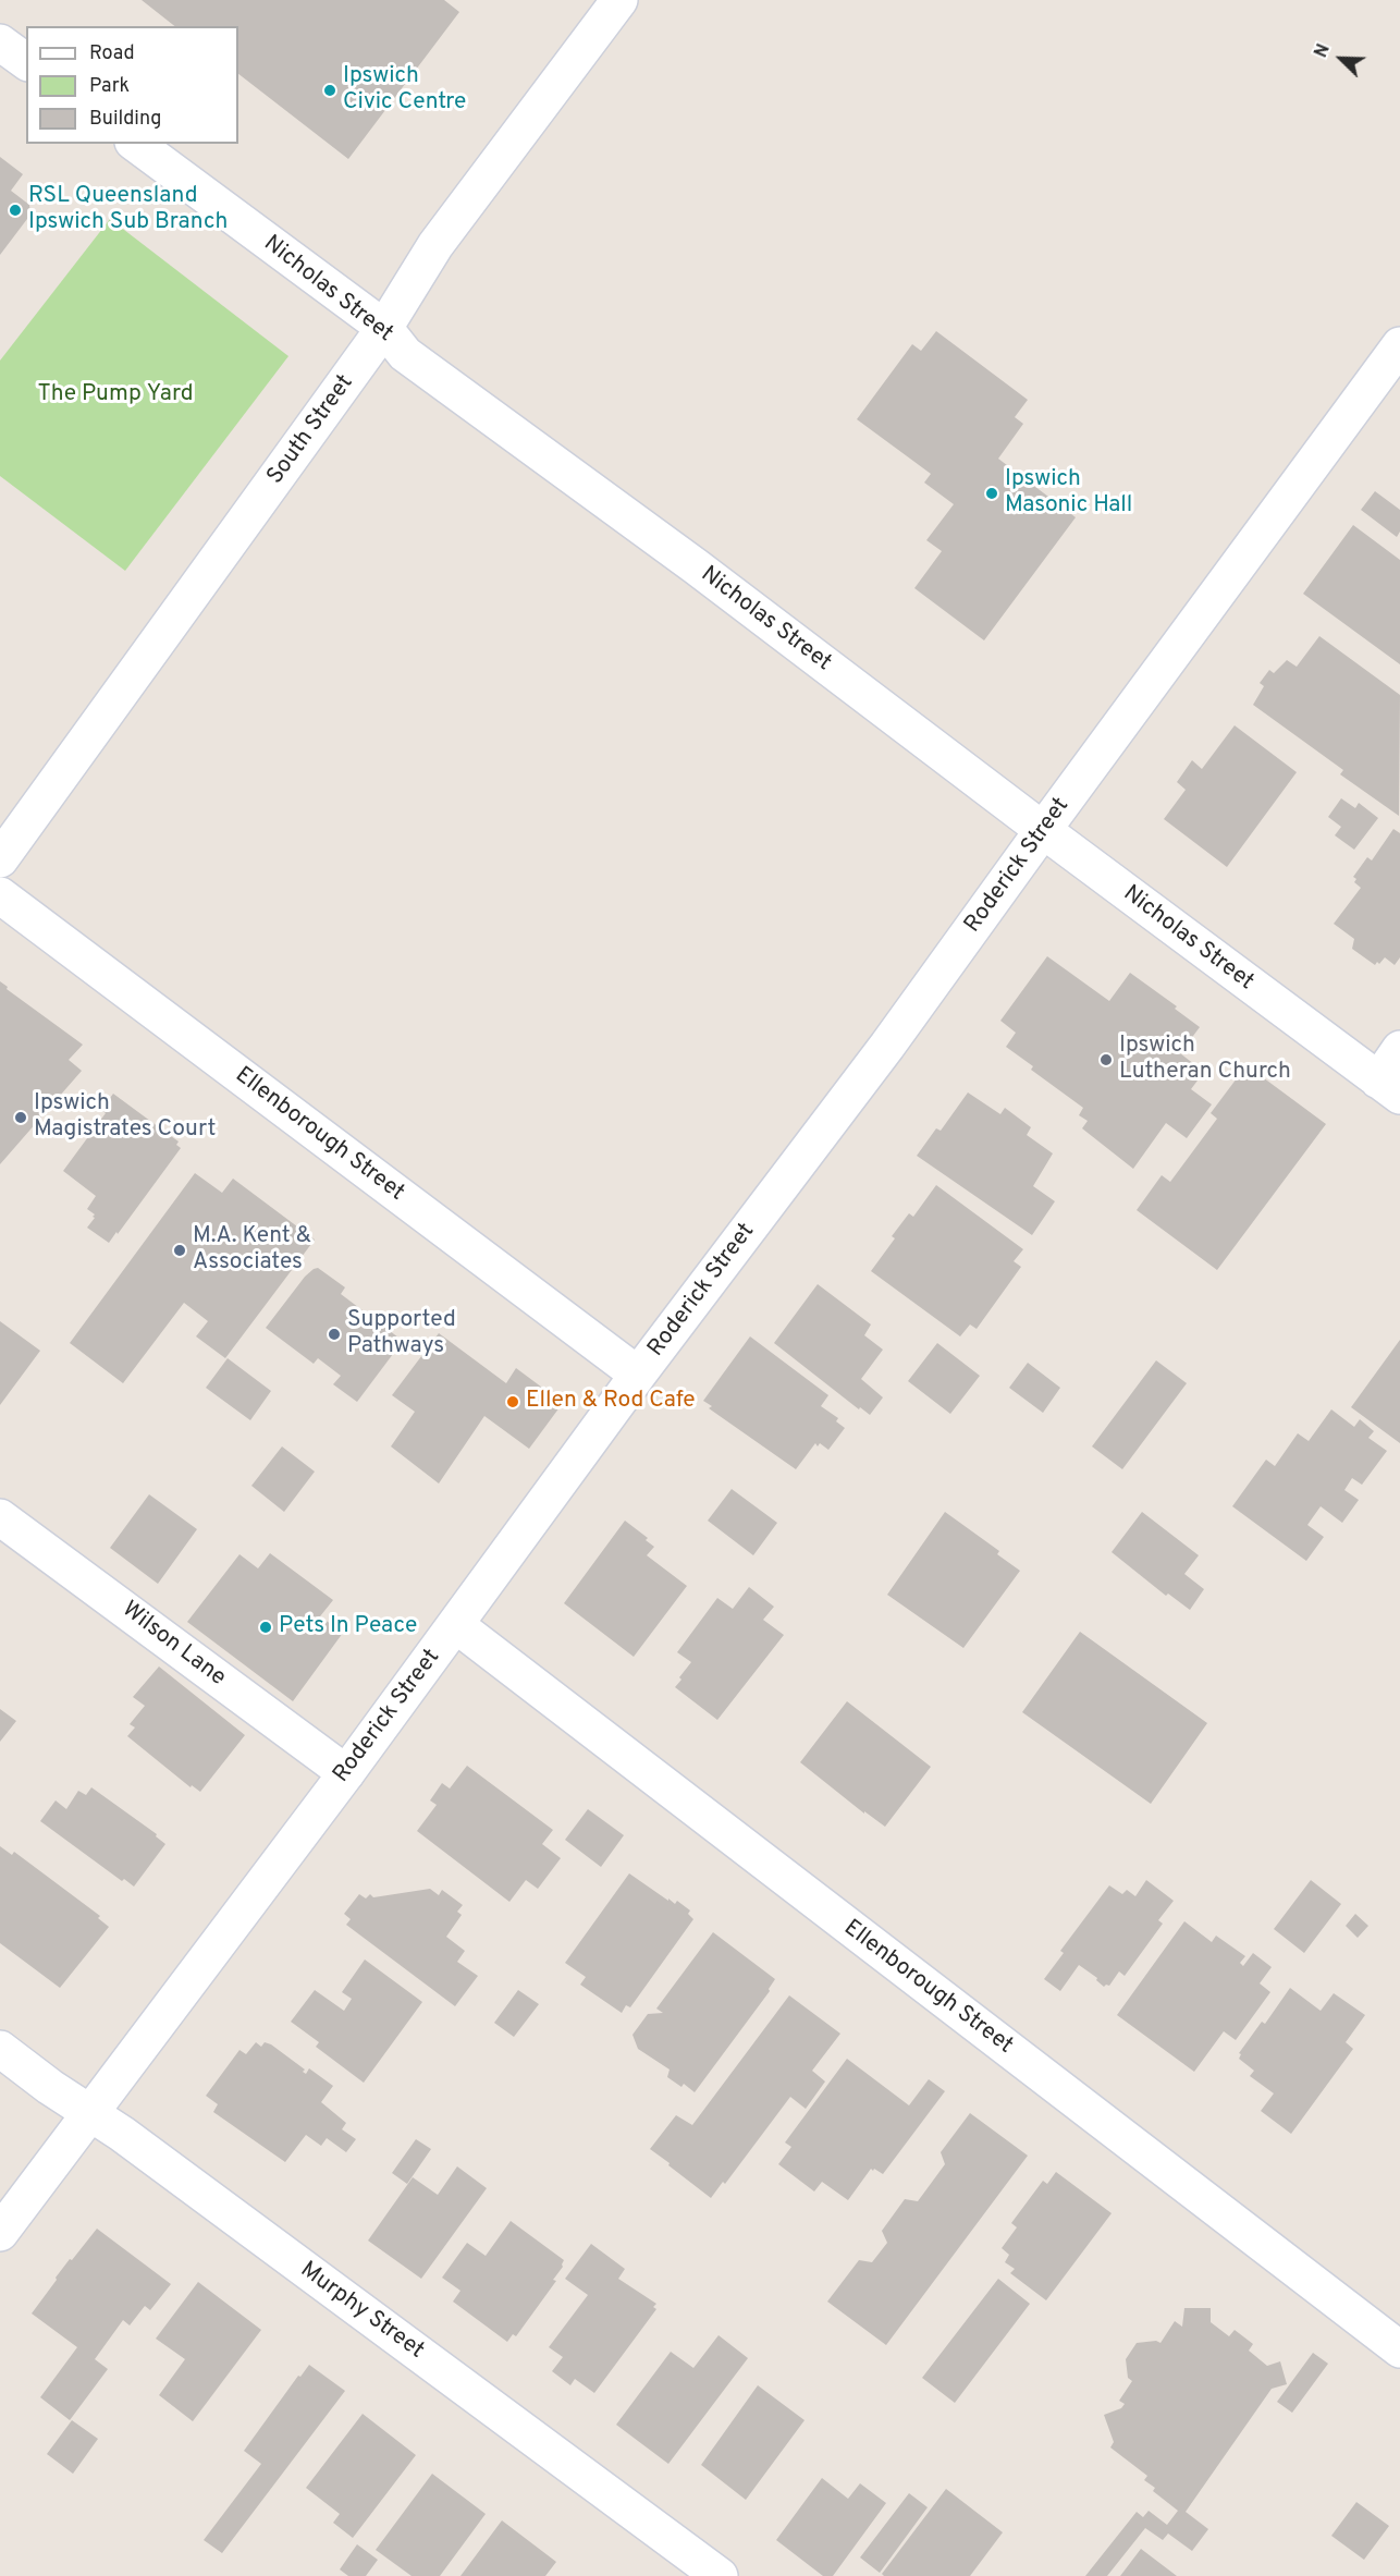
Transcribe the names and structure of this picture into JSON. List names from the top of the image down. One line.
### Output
{"streets":{"street":["Nicholas Street","South Street","Roderick Street","Ellenborough Street","Wilson Lane","Murphy Street"]},"crossings":[["Nicholas Street","South Street"],["Nicholas Street","Roderick Street"],["Roderick Street","Ellenborough Street"],["Roderick Street","Wilson Lane"],["Roderick Street","Murphy Street"]],"parks":["The Pump Yard"],"places":["Ipswich Civic Centre","RSL Queensland Ipswich Sub Branch","Ipswich Masonic Hall","Ipswich Lutheran Church","Ipswich Magistrates Court","M.A. Kent & Associates","Supported Pathways","Ellen & Rod Cafe","Pets In Peace"],"legend":["Road","Park","Building"],"north":"top left"}
